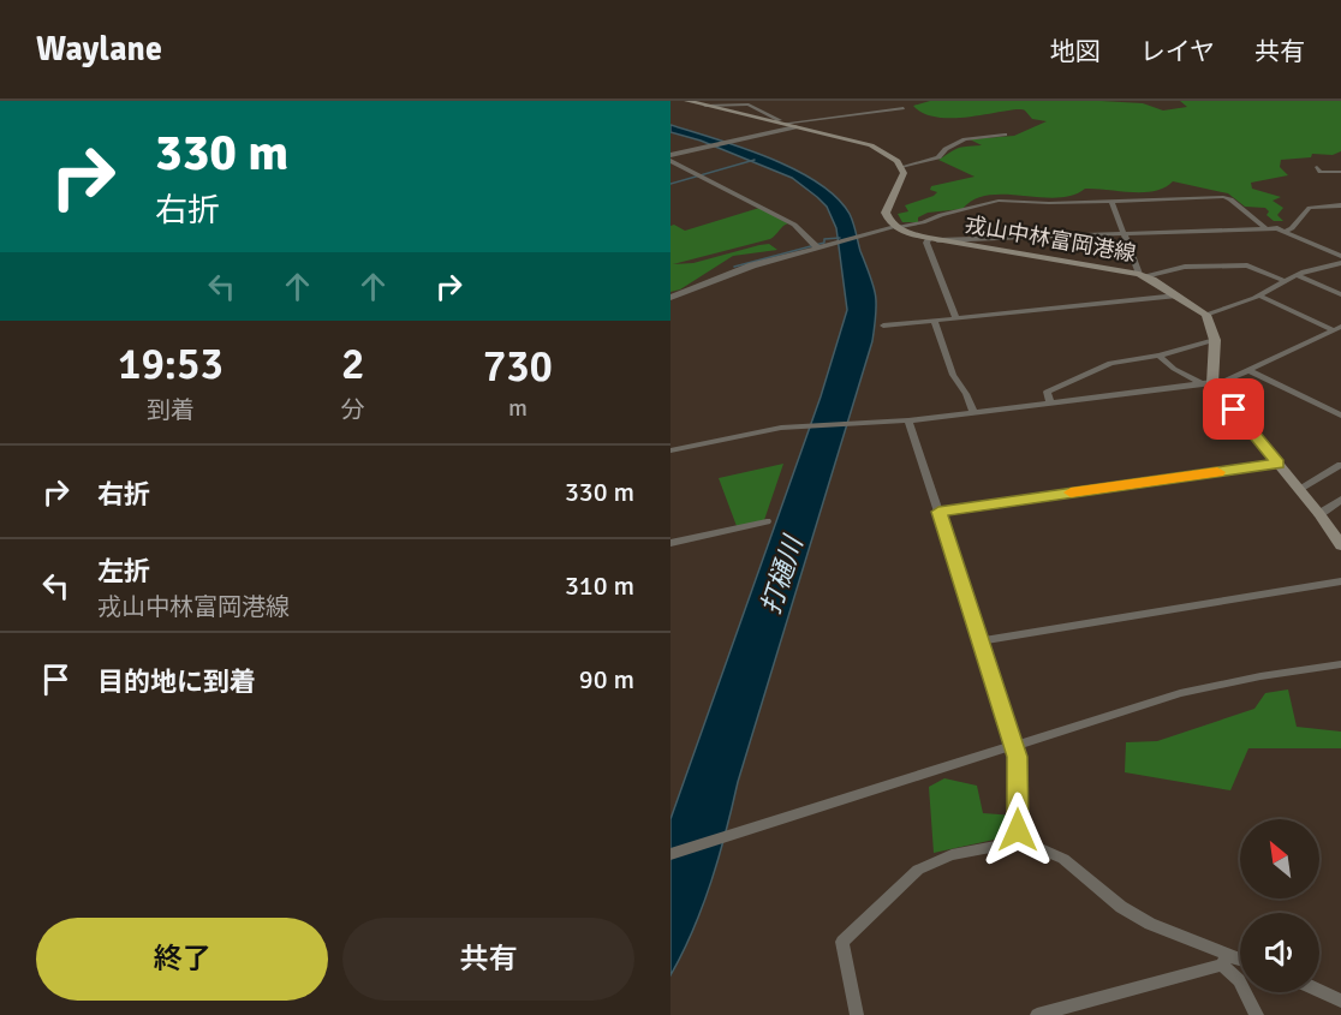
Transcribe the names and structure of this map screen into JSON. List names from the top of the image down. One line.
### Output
{"streets":{"main road":["戎山中林富岡港線"]},"water":["打樋川"],"north":"top left","page":{"header":"Waylane","nav":["地図","レイヤ","共有"],"turn":["330 m","右折"],"eta":["19:53","到着","2","分","730","m"],"list":[{"name":"右折","value":"330 m"},{"name":"左折","note":"戎山中林富岡港線","value":"310 m"},{"name":"目的地に到着","value":"90 m"}],"buttons":["終了","共有"]}}
